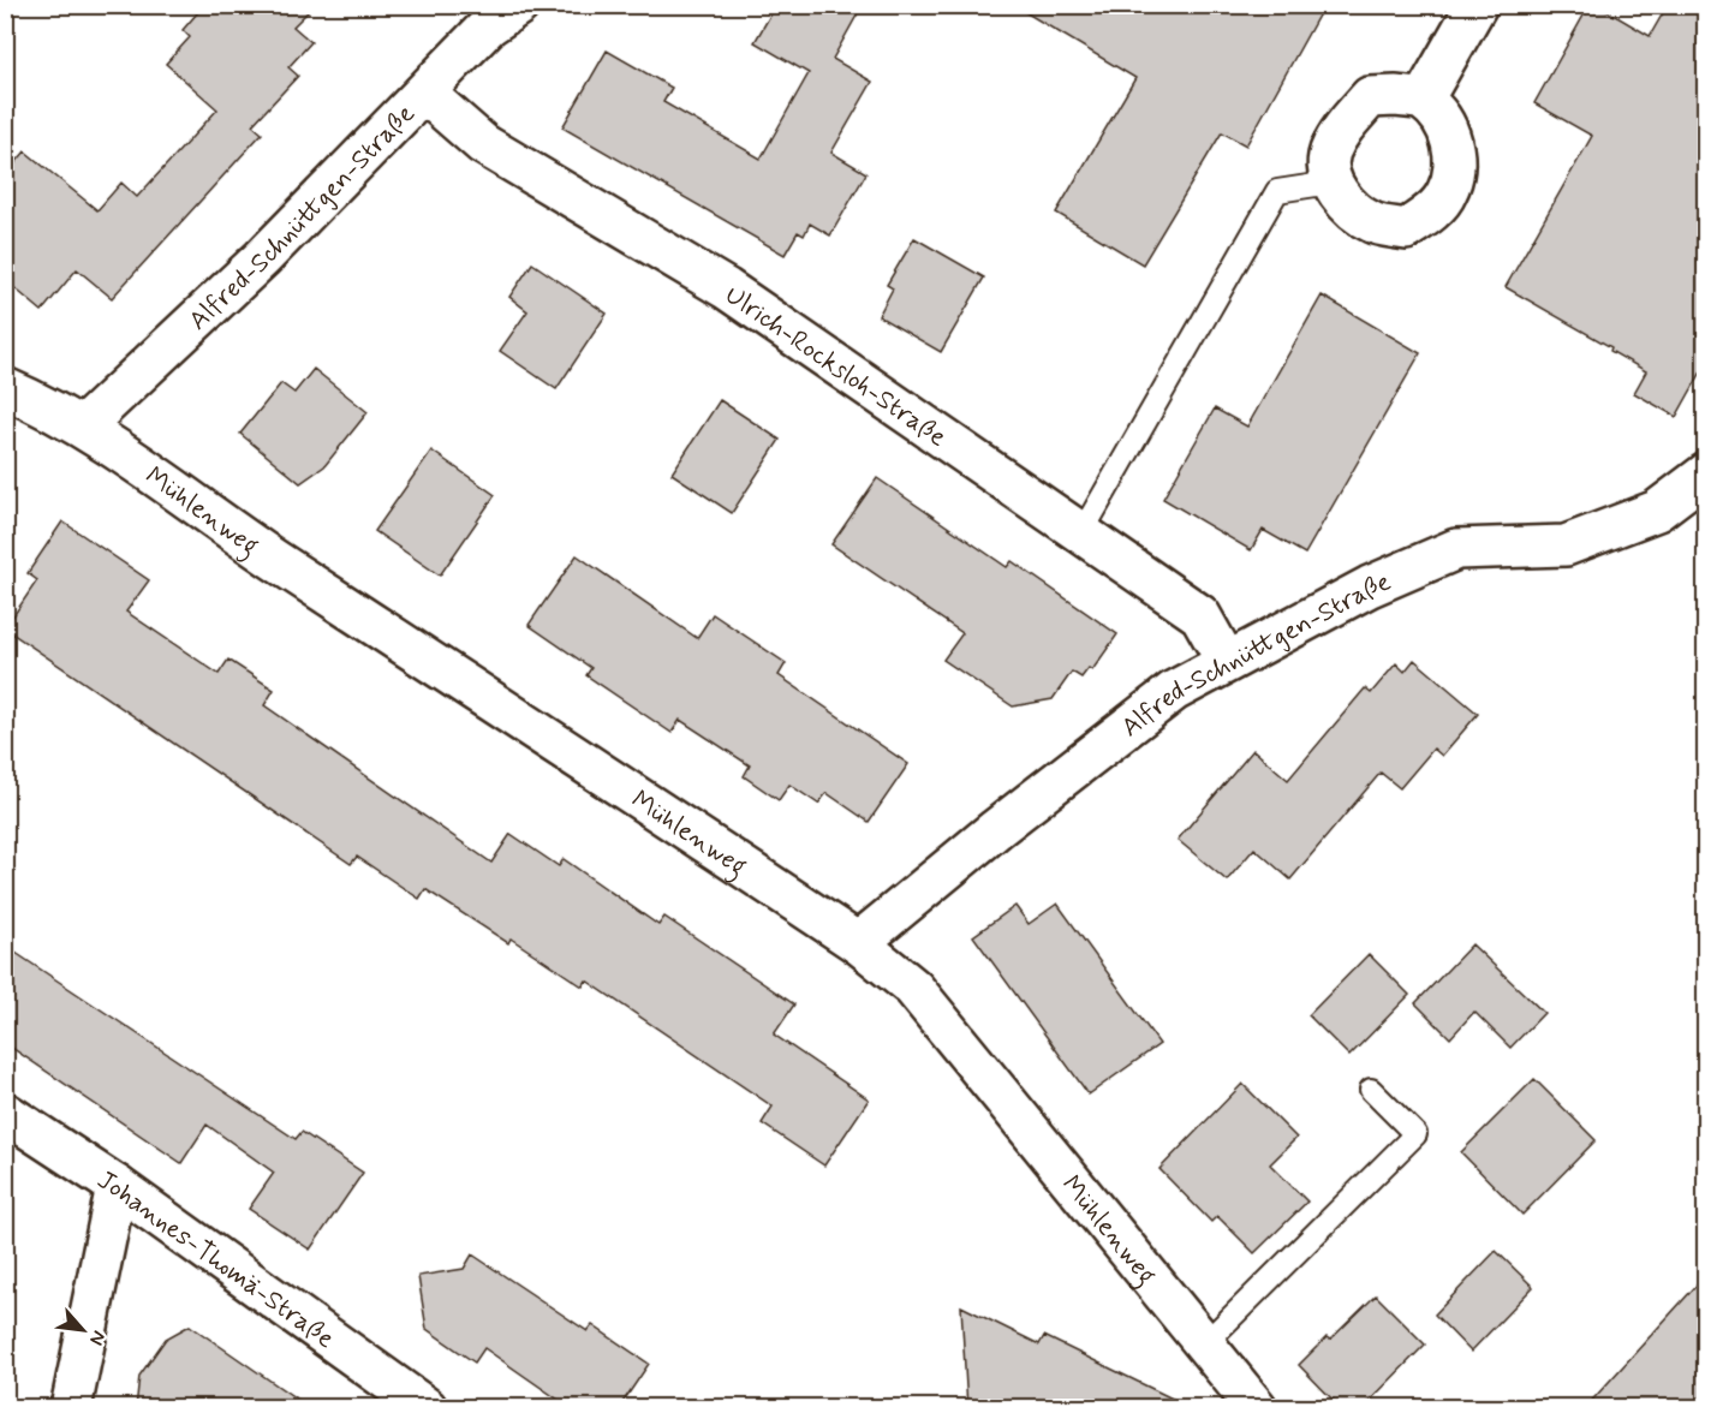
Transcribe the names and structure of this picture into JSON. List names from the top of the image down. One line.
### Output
{"streets":{"street":["Alfred-Schnüttgen-Straße","Ulrich-Rocksloh-Straße","Mühlenweg","Johannes-Thomä-Straße"]},"crossings":[["Alfred-Schnüttgen-Straße","Ulrich-Rocksloh-Straße"],["Alfred-Schnüttgen-Straße","Mühlenweg"]],"north":"bottom right"}
